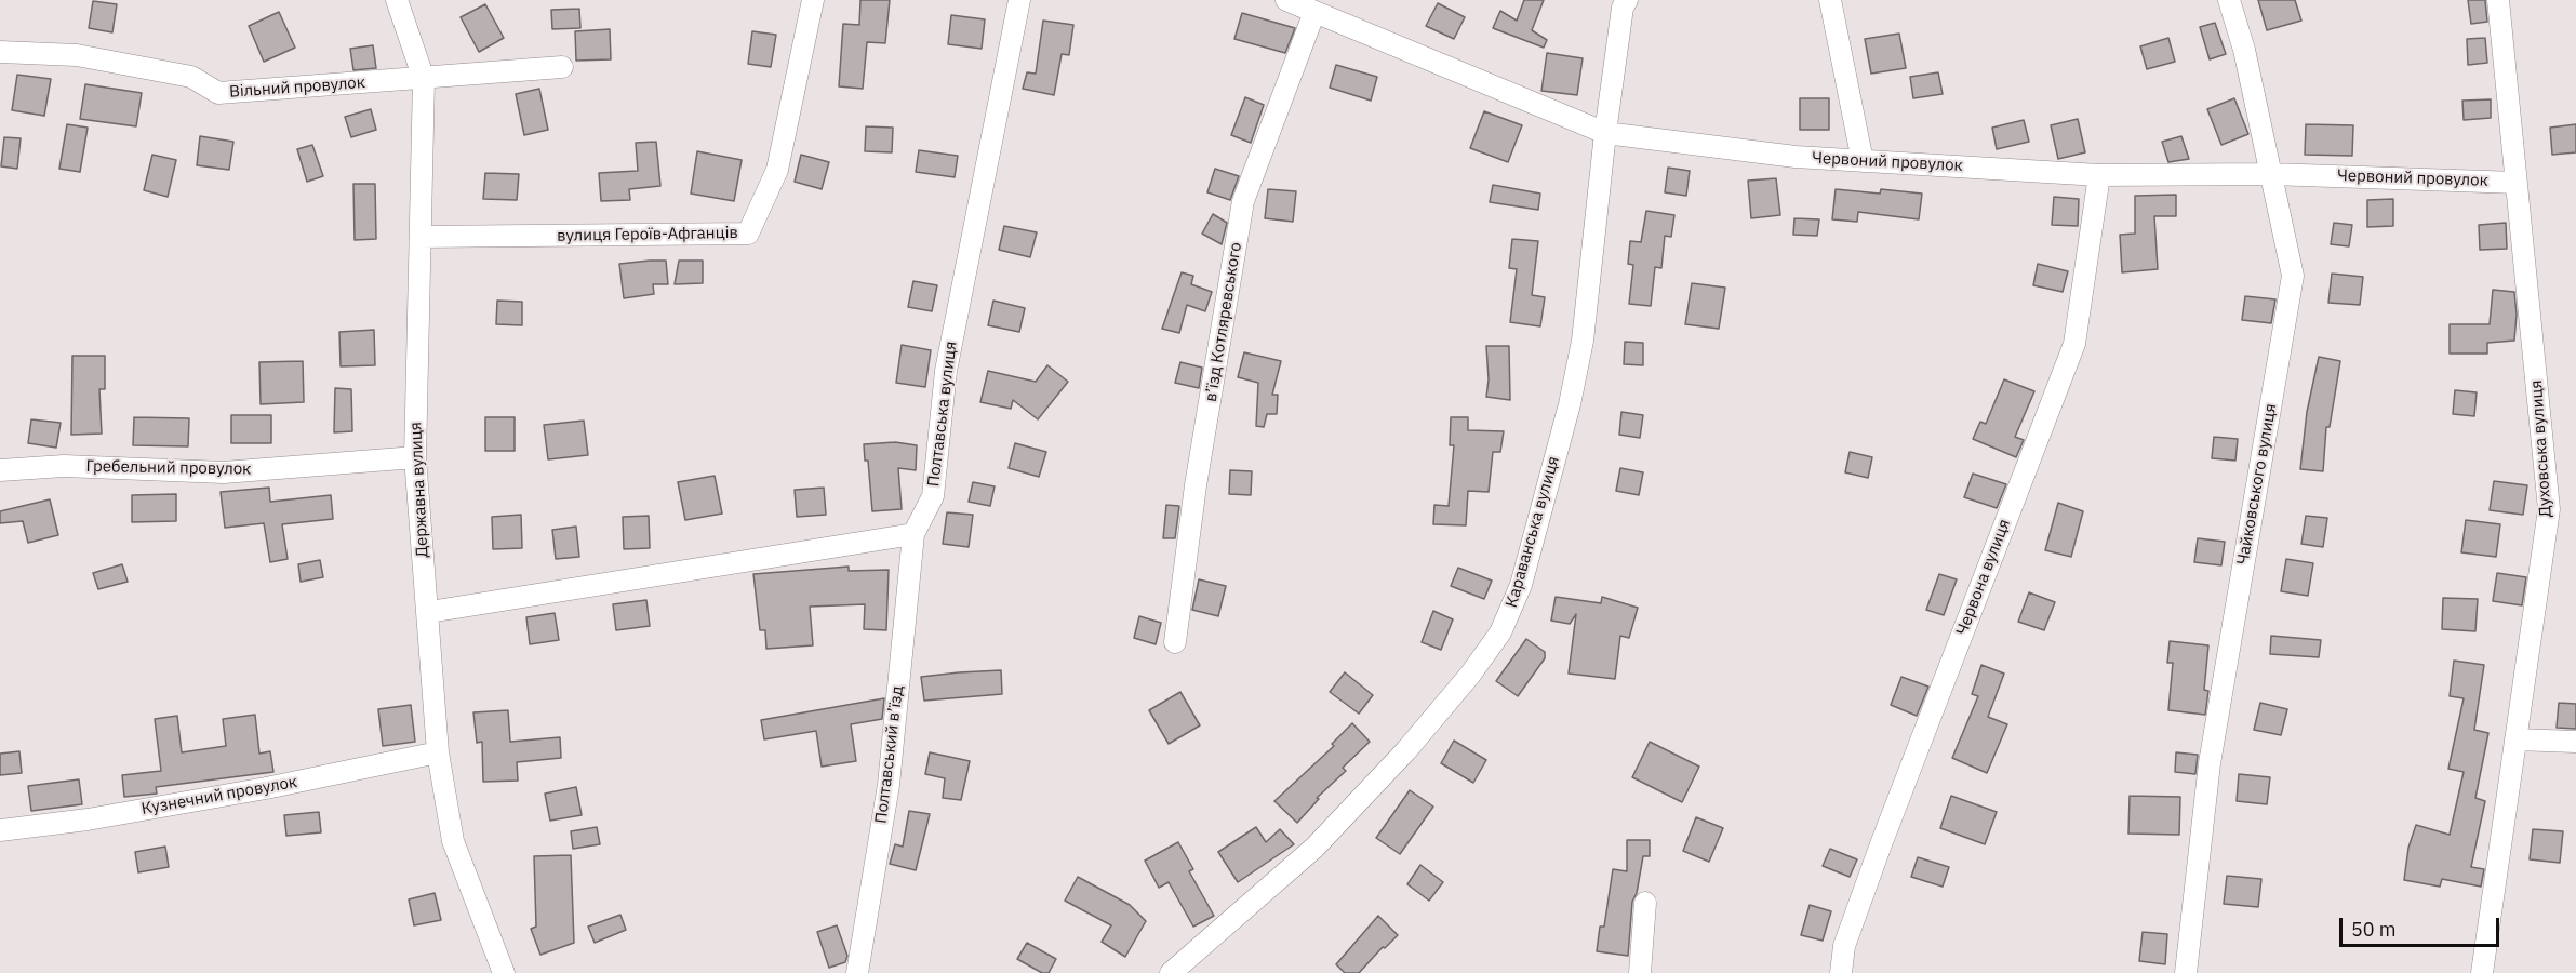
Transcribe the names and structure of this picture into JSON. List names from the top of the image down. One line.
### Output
{"streets":{"street":["Вільний провулок","Червоний провулок","вулиця Героїв-Афганців","в’їзд Котляревського","Полтавська вулиця","Духовська вулиця","Гребельний провулок","Чайковського вулиця","Державна вулиця","Караванська вулиця","Червона вулиця","Полтавський в’їзд","Кузнечний провулок"]},"crossings":[["Вільний провулок","Державна вулиця"],["Червоний провулок","в’їзд Котляревського"],["Червоний провулок","Духовська вулиця"],["Червоний провулок","Чайковського вулиця"],["Червоний провулок","Караванська вулиця"],["Червоний провулок","Червона вулиця"],["вулиця Героїв-Афганців","Державна вулиця"],["Полтавська вулиця","Полтавський в’їзд"],["Гребельний провулок","Державна вулиця"],["Державна вулиця","Кузнечний провулок"]],"scale_bar":"50 m"}
